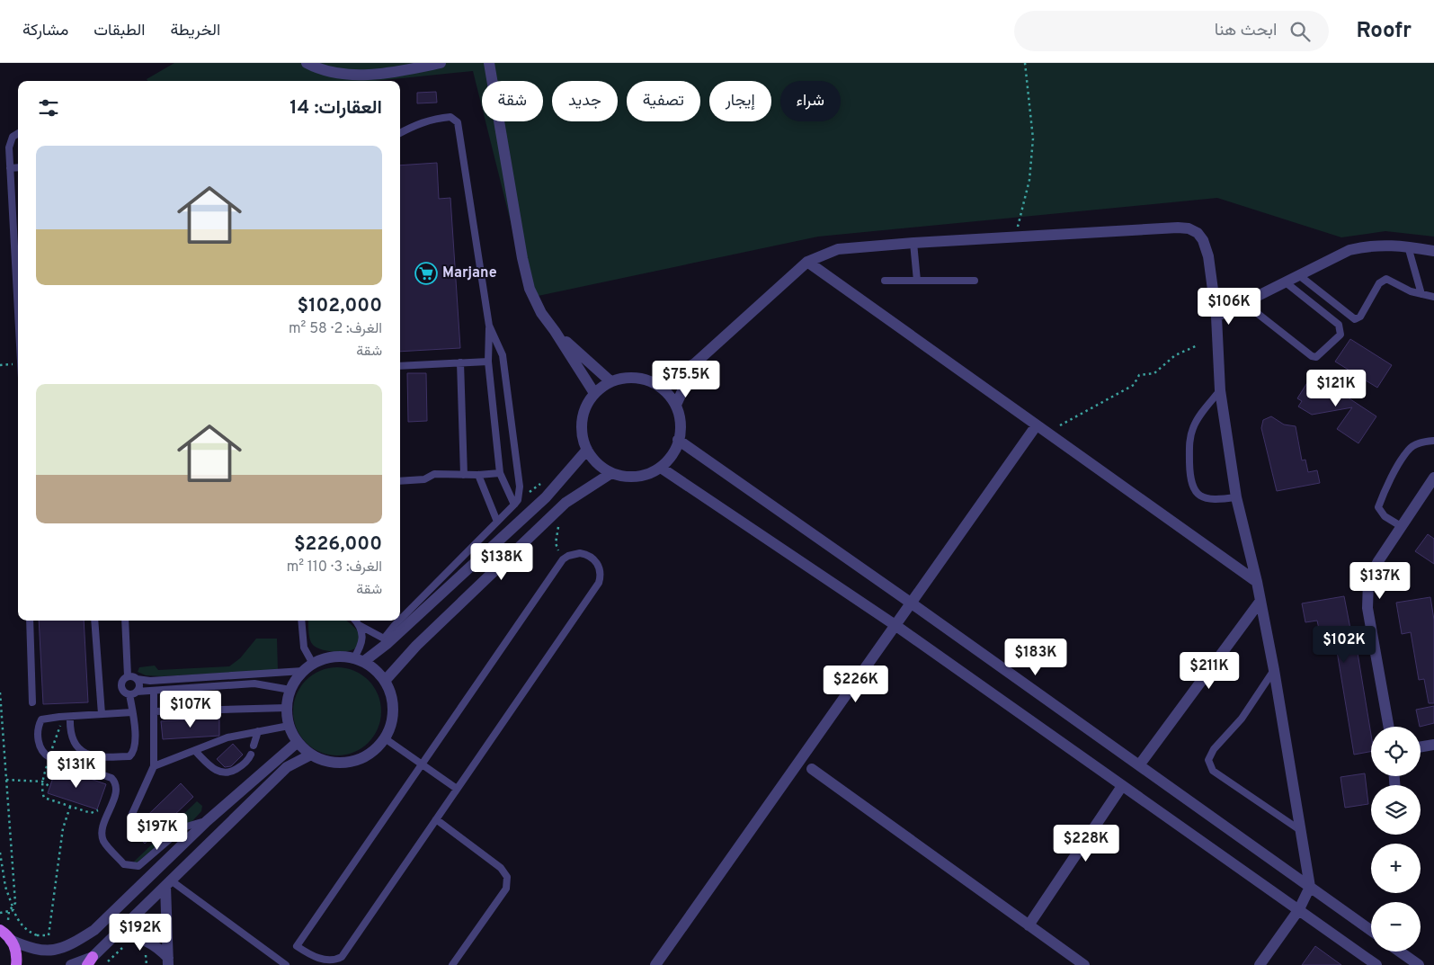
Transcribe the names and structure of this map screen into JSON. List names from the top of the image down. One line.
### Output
{"places":{"supermarket":["Marjane"]},"page":{"header":"Roofr","search":"ابحث هنا","nav":["الخريطة","الطبقات","مشاركة"],"chip":["شراء","إيجار","تصفية","جديد","شقة"],"heading":"العقارات: 14","list":[{"name":"$102,000","note":"الغرف: 2 · 58 m² · شقة"},{"name":"$226,000","note":"الغرف: 3 · 110 m² · شقة"}],"price":["$106K","$75.5K","$121K","$138K","$137K","$102K","$183K","$211K","$226K","$107K","$131K","$197K","$228K","$192K"],"map_buttons":["+","−"]}}
